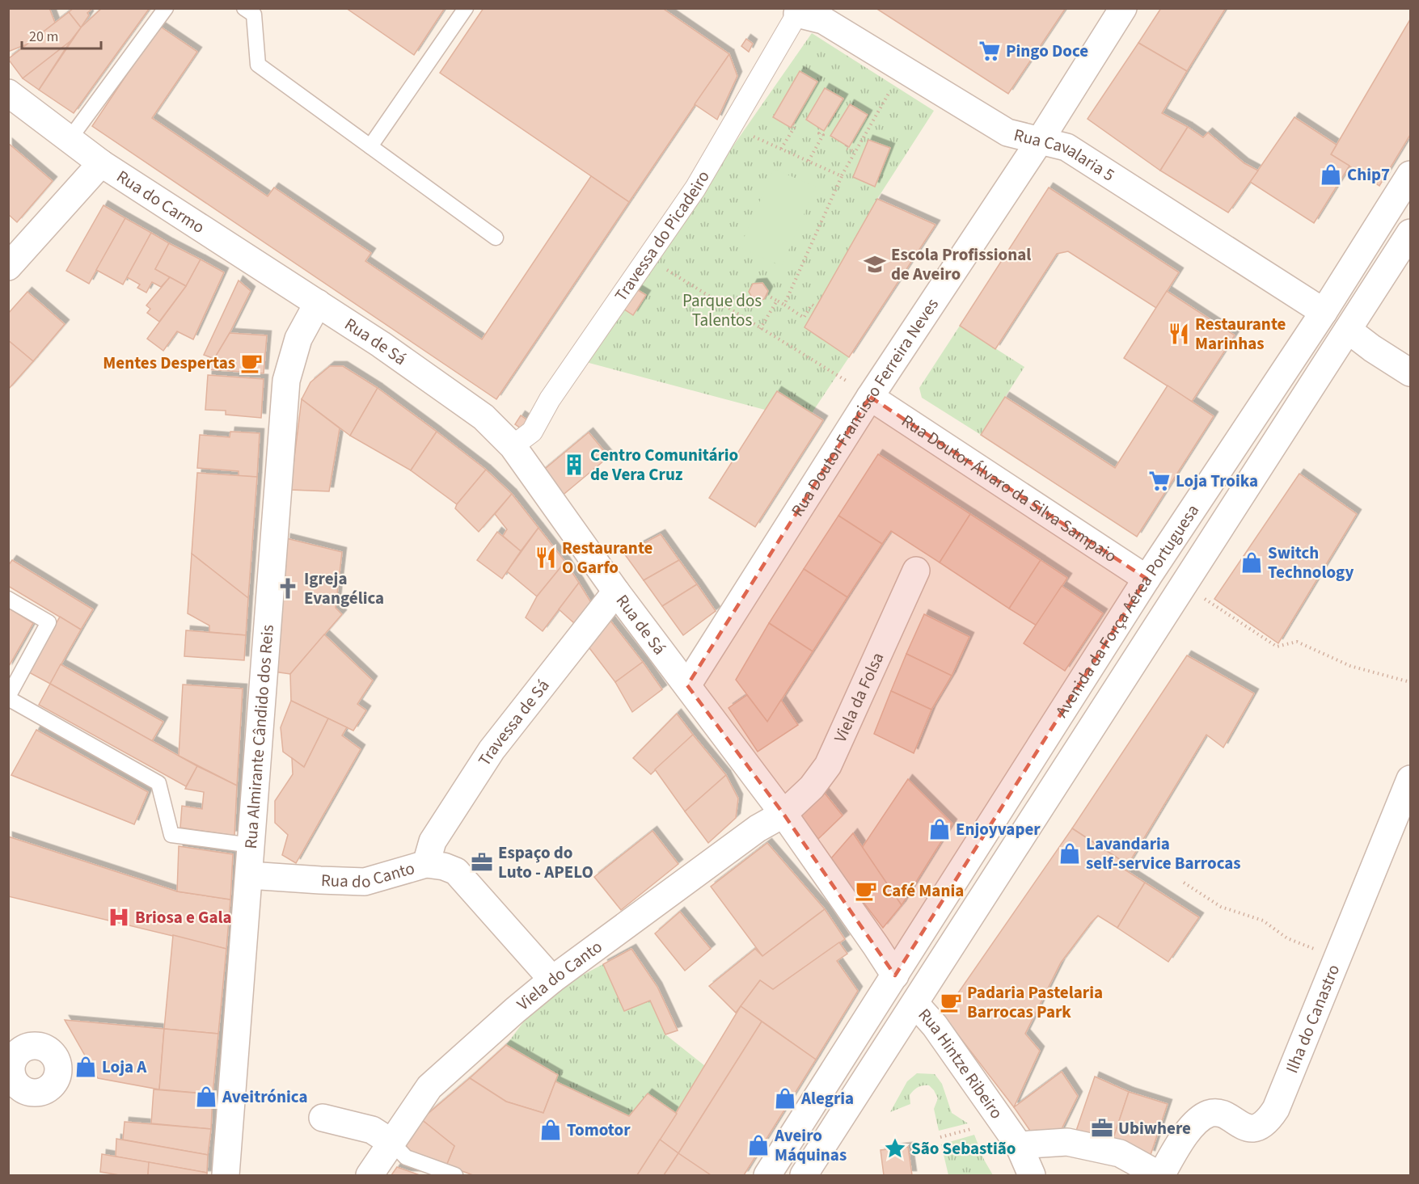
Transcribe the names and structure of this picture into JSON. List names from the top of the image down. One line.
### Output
{"streets":{"street":["Rua Cavalaria 5","Rua do Carmo","Travessa do Picadeiro","Rua de Sá","Rua Doutor Francisco Ferreira Neves","Rua Doutor Álvaro da Silva Sampaio","Avenida da Força Aérea Portuguesa","Viela da Folsa","Travessa de Sá","Rua Almirante Cândido dos Reis","Rua do Canto","Viela do Canto","Ilha do Canastro","Rua Hintze Ribeiro"]},"crossings":[["Rua Cavalaria 5","Travessa do Picadeiro"],["Rua Cavalaria 5","Rua Doutor Francisco Ferreira Neves"],["Rua Cavalaria 5","Avenida da Força Aérea Portuguesa"],["Rua do Carmo","Rua de Sá"],["Rua do Carmo","Rua Almirante Cândido dos Reis"],["Travessa do Picadeiro","Rua de Sá"],["Rua de Sá","Rua Doutor Francisco Ferreira Neves"],["Rua de Sá","Avenida da Força Aérea Portuguesa"],["Rua de Sá","Viela da Folsa"],["Rua de Sá","Travessa de Sá"],["Rua de Sá","Rua Almirante Cândido dos Reis"],["Rua de Sá","Viela do Canto"],["Rua de Sá","Rua Hintze Ribeiro"],["Rua Doutor Francisco Ferreira Neves","Rua Doutor Álvaro da Silva Sampaio"],["Rua Doutor Álvaro da Silva Sampaio","Avenida da Força Aérea Portuguesa"],["Avenida da Força Aérea Portuguesa","Rua Hintze Ribeiro"],["Viela da Folsa","Viela do Canto"],["Travessa de Sá","Rua do Canto"],["Rua Almirante Cândido dos Reis","Rua do Canto"],["Rua do Canto","Viela do Canto"]],"parks":["Parque dos Talentos"],"places":{"supermarket":["Pingo Doce","Loja Troika"],"shop":["Chip7","Switch Technology","Enjoyvaper","Lavandaria self-service Barrocas","Loja A","Aveitrónica","Alegria","Tomotor","Aveiro Máquinas"],"school or university":["Escola Profissional de Aveiro"],"restaurant":["Restaurante Marinhas","Restaurante O Garfo"],"cafe":["Mentes Despertas","Café Mania","Padaria Pastelaria Barrocas Park"],"building":["Centro Comunitário de Vera Cruz"],"church":["Igreja Evangélica"],"office":["Espaço do Luto - APELO","Ubiwhere"],"hospital":["Briosa e Gala"],"place":["São Sebastião"]},"scale_bar":"20 m"}
